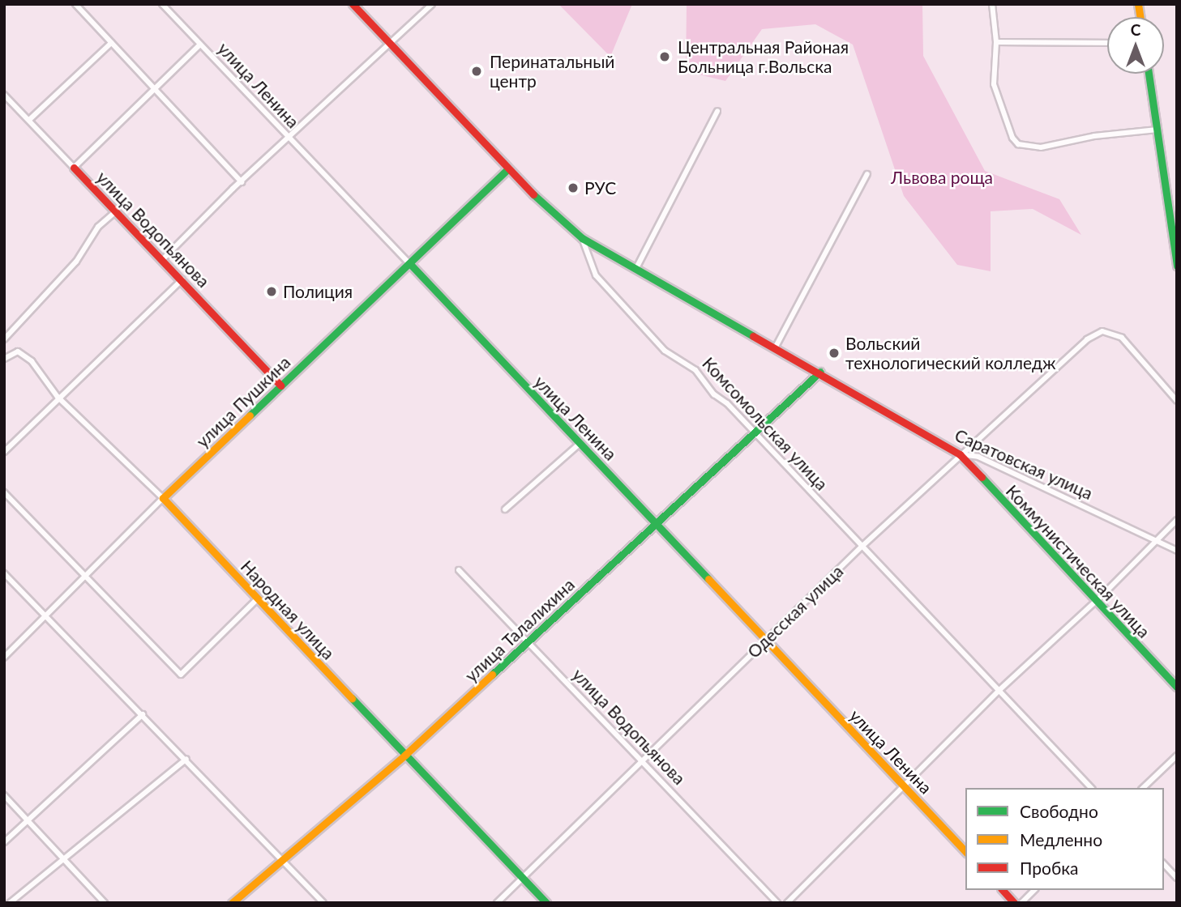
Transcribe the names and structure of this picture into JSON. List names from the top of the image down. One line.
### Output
{"streets":{"street":["улица Ленина","улица Водопьянова","улица Пушкина","Комсомольская улица","Саратовская улица","Коммунистическая улица","Народная улица","Одесская улица","улица Талалихина"]},"crossings":[["улица Ленина","улица Пушкина"],["улица Ленина","Одесская улица"],["улица Ленина","улица Талалихина"],["улица Водопьянова","улица Пушкина"],["улица Водопьянова","Одесская улица"],["улица Водопьянова","улица Талалихина"],["улица Пушкина","Комсомольская улица"],["улица Пушкина","Народная улица"],["Комсомольская улица","Саратовская улица"],["Комсомольская улица","Одесская улица"],["Комсомольская улица","улица Талалихина"],["Саратовская улица","Коммунистическая улица"],["Саратовская улица","Одесская улица"],["Саратовская улица","улица Талалихина"],["Коммунистическая улица","Одесская улица"],["Народная улица","Одесская улица"],["Народная улица","улица Талалихина"]],"parks":["Львова роща"],"places":["Центральная Районая Больница г.Вольска","Перинатальный центр","РУС","Полиция","Вольский технологический колледж"],"legend":["Свободно","Медленно","Пробка"],"north":"top"}
